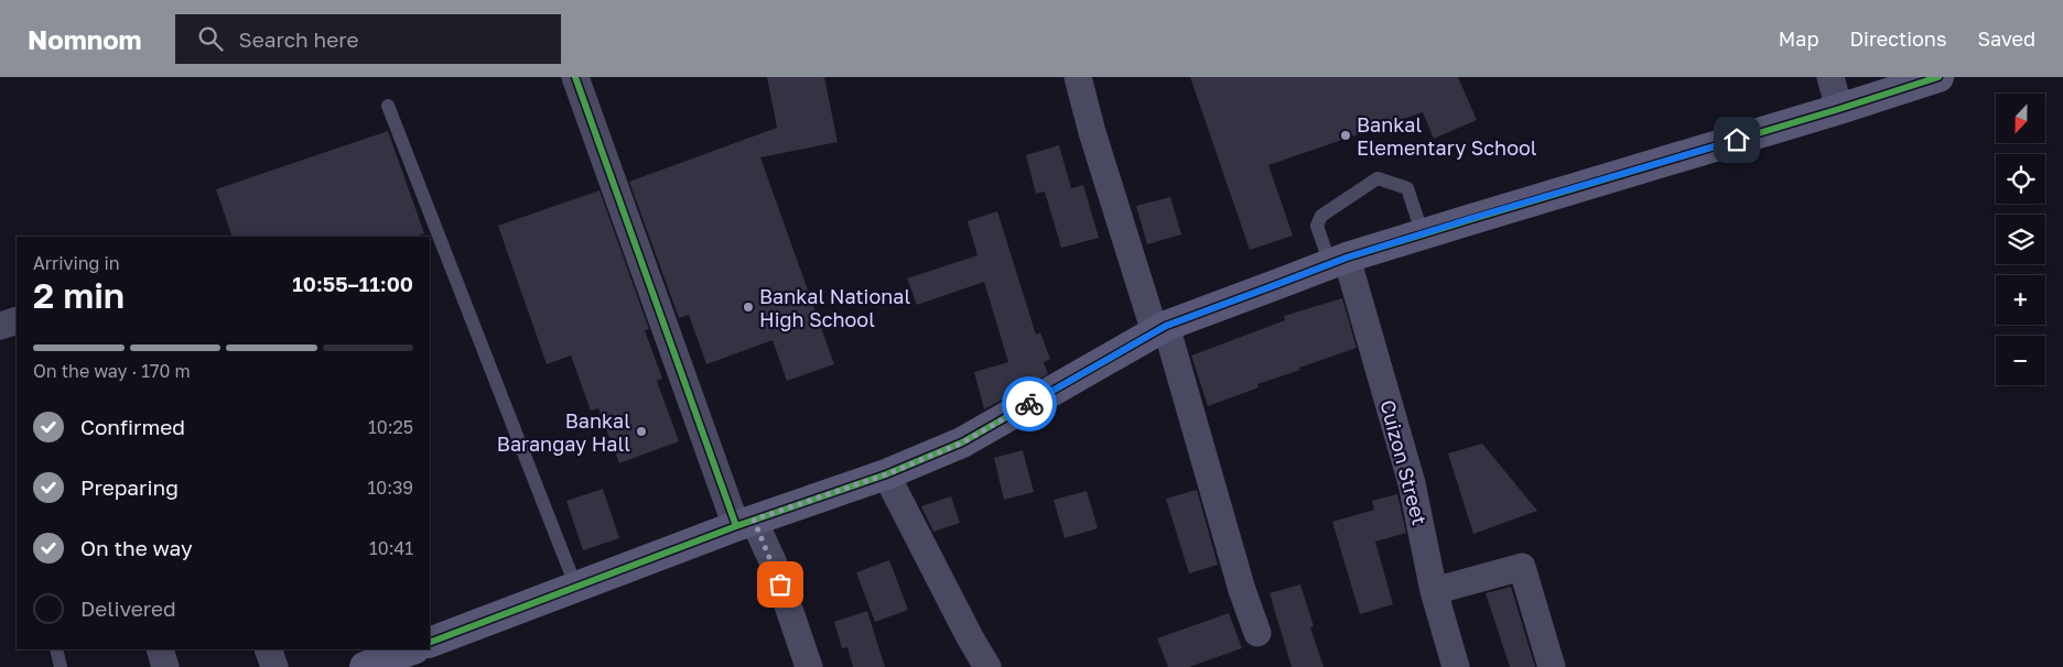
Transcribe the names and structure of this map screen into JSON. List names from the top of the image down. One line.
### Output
{"streets":{"street":["Cuizon Street"]},"places":["Bankal Elementary School","Bankal National High School","Bankal Barangay Hall"],"north":"bottom","page":{"header":"Nomnom","search":"Search here","nav":["Map","Directions","Saved"],"map_buttons":["+","−"],"heading":["2 min","Arriving in","10:55–11:00"],"bar":"On the way · 170 m","list":[["Confirmed","10:25"],["Preparing","10:39"],["On the way","10:41"],"Delivered"]}}
